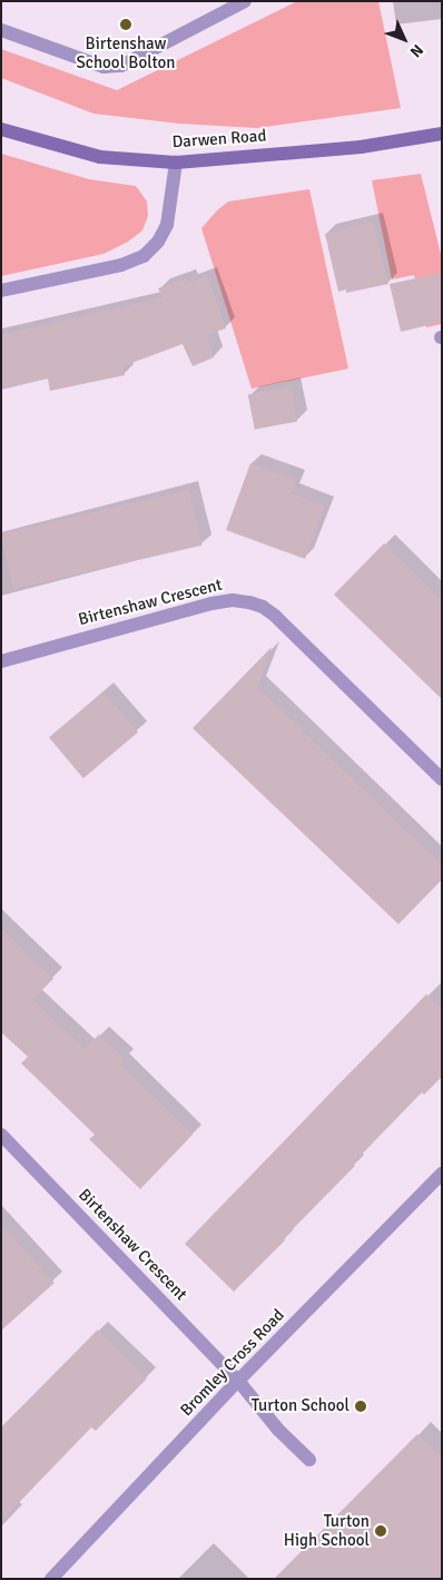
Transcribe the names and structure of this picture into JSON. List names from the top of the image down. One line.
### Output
{"streets":{"main road":["Darwen Road"],"street":["Birtenshaw Crescent","Bromley Cross Road"]},"crossings":[["Birtenshaw Crescent","Bromley Cross Road"]],"places":["Birtenshaw School Bolton","Turton School","Turton High School"],"north":"bottom right"}
